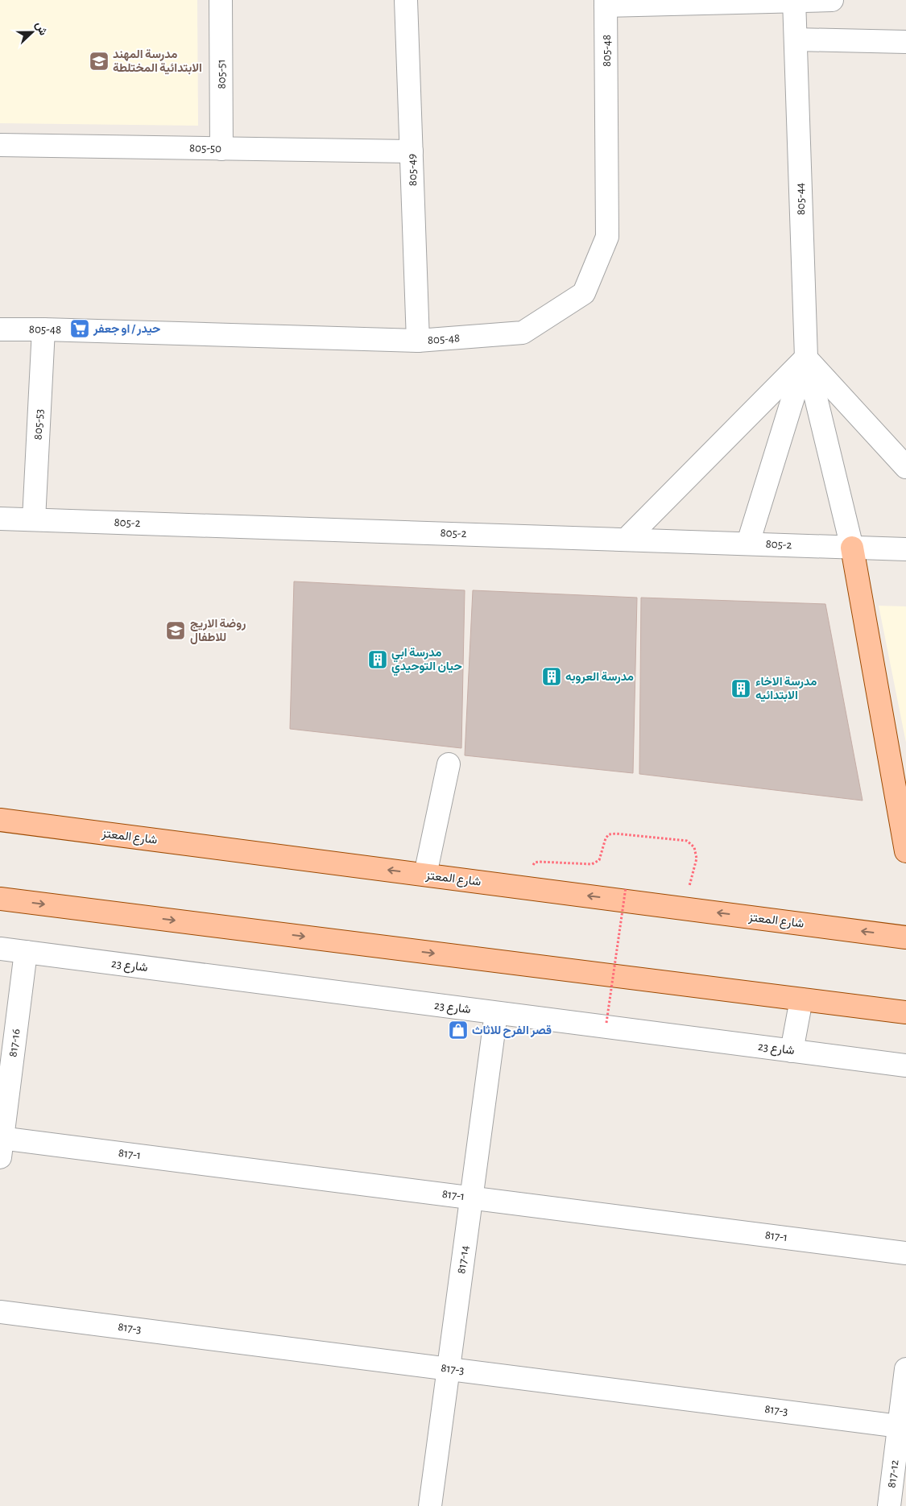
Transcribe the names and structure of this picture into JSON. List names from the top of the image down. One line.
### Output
{"streets":{"main road":["شارع المعتز"],"street":["805-48","805-51","805-50","805-49","805-44","805-53","805-2","شارع 23","817-16","817-1","817-14","817-3","817-12"]},"crossings":[["805-48","805-49"],["805-48","805-53"],["805-51","805-50"],["805-50","805-49"],["805-53","805-2"],["شارع 23","817-16"],["شارع 23","817-14"],["817-16","817-1"],["817-1","817-14"],["817-14","817-3"],["817-3","817-12"]],"places":{"school or university":["مدرسة المهند الابتدائية المختلطة","روضة الاريج للاطفال"],"supermarket":["حيدر / او جعفر"],"building":["مدرسة ابي حيان التوحيدي","مدرسة العروبه","مدرسة الاخاء الابتدائيه"],"shop":["قصر الفرح للاثاث"]},"north":"right"}
